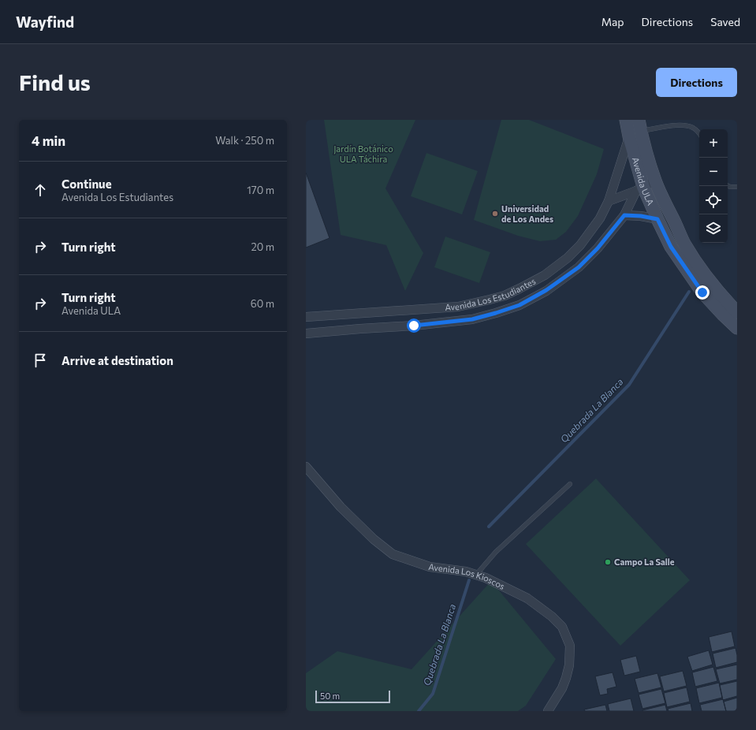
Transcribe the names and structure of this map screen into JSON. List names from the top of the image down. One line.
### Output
{"streets":{"street":["Avenida ULA","Avenida Los Estudiantes","Avenida Los Kioscos"]},"crossings":[["Avenida ULA","Avenida Los Estudiantes"]],"water":["Quebrada La Blanca"],"parks":["Jardín Botánico ULA Táchira"],"places":["Universidad de Los Andes","Campo La Salle"],"scale_bar":"50 m","page":{"header":"Wayfind","nav":["Map","Directions","Saved"],"buttons":"Directions","title":"Find us","heading":["4 min","Walk · 250 m"],"map_buttons":["+","−"],"list":[["Continue","Avenida Los Estudiantes","170 m"],["Turn right","20 m"],["Turn right","Avenida ULA","60 m"],"Arrive at destination"],"scale":"50 m"}}
